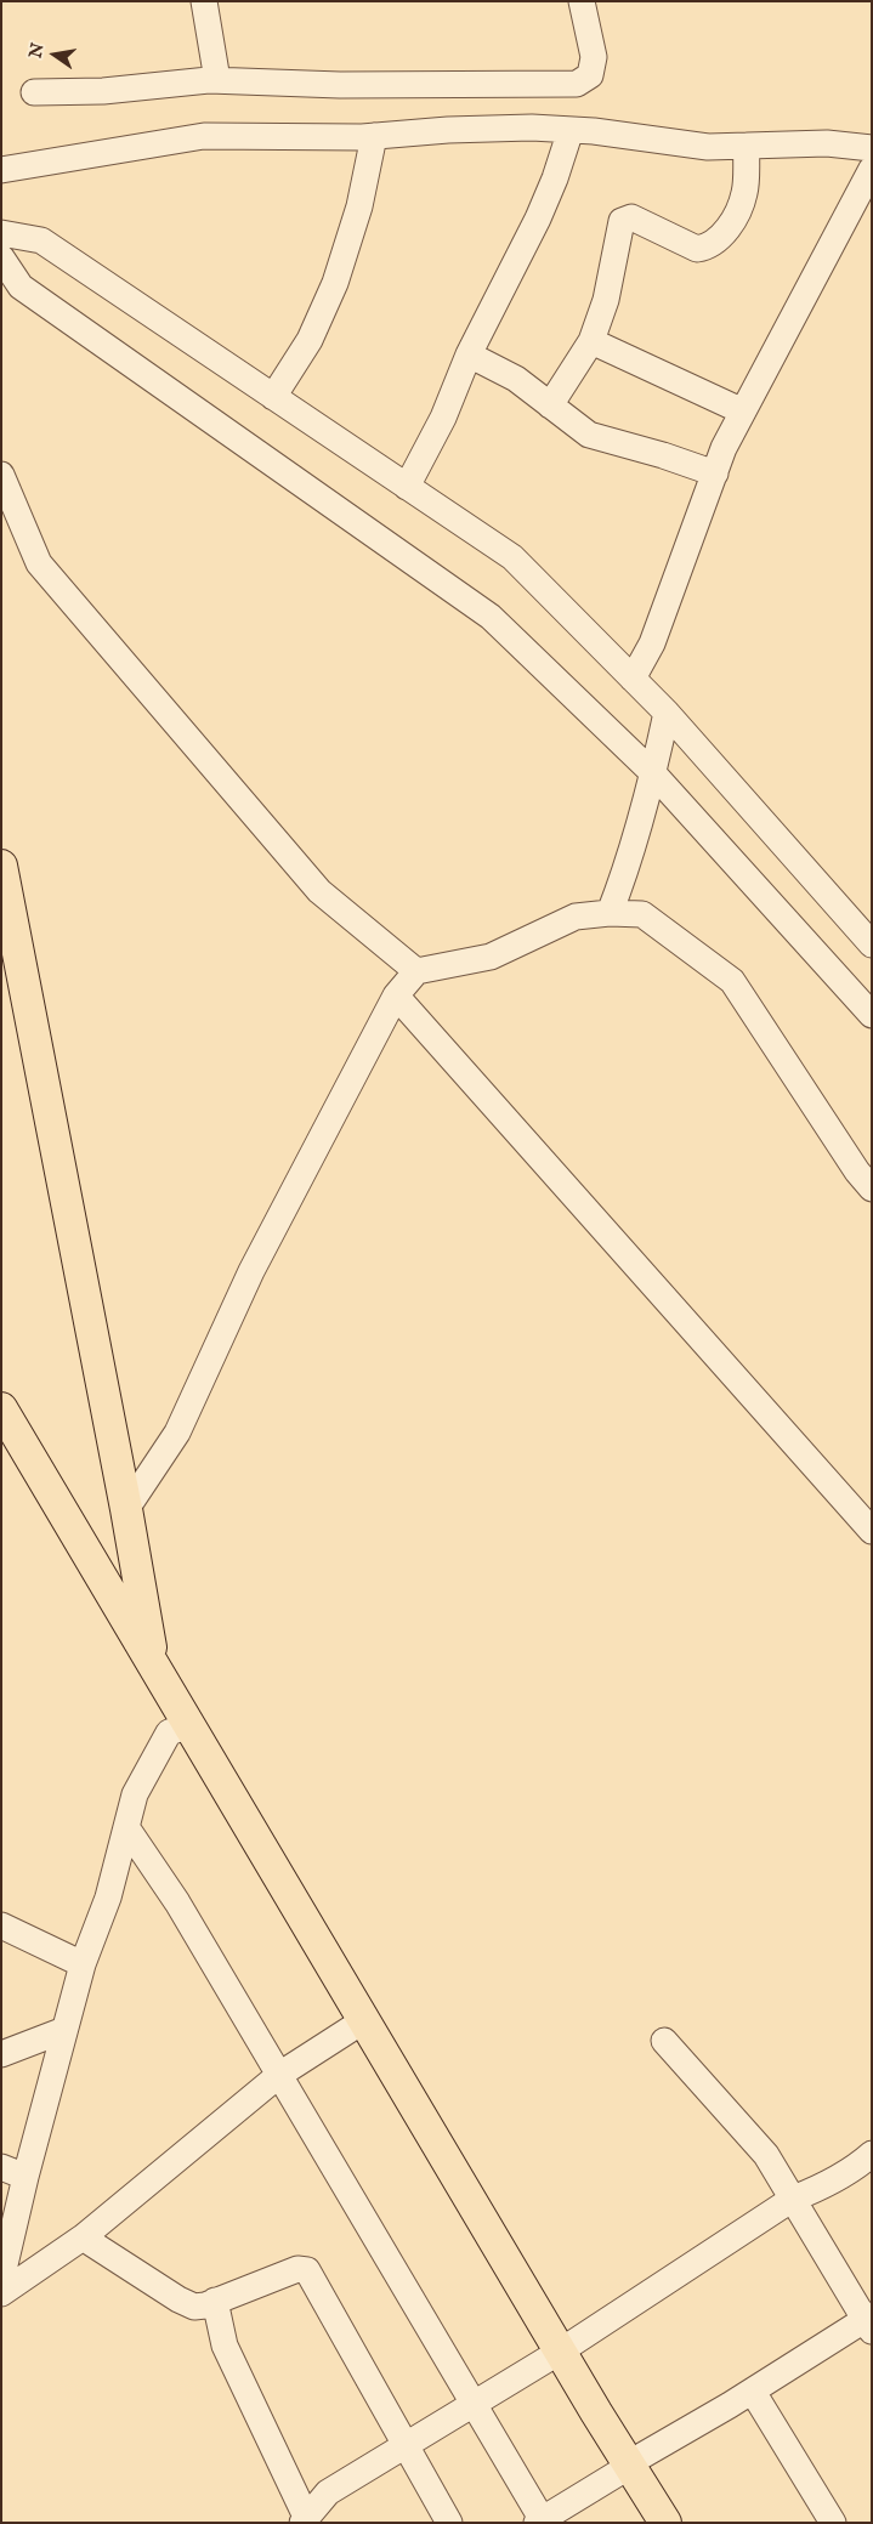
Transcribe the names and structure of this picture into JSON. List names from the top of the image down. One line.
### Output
{"north":"left"}
